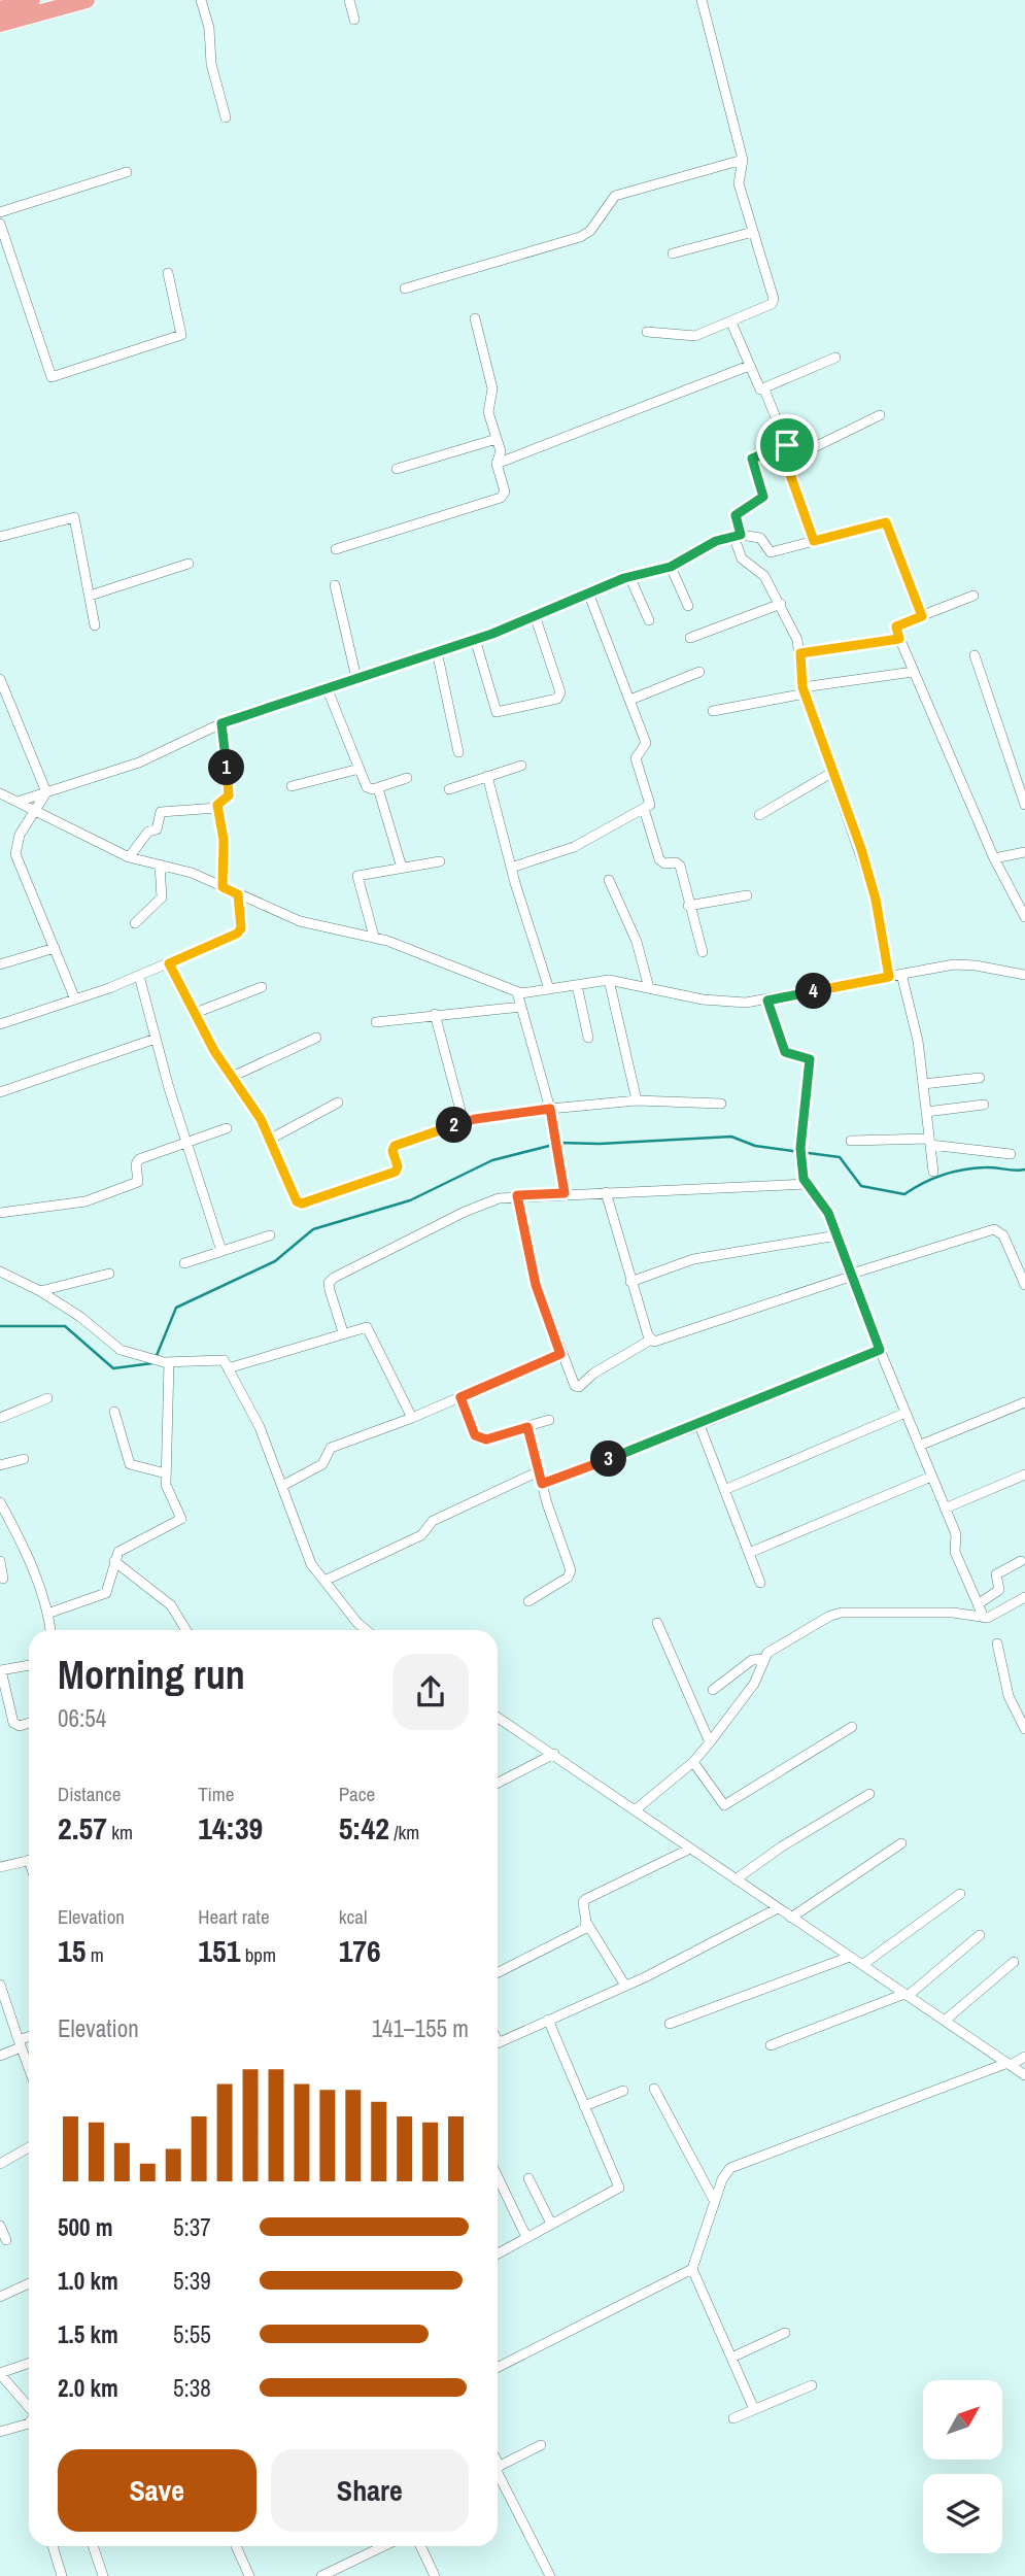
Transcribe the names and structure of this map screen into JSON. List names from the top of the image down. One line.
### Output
{"north":"top right","page":{"pins":["1","4","2","3"],"heading":["Morning run","06:54"],"stats":[["Distance","2.57 km"],["Time","14:39"],["Pace","5:42 /km"],["Elevation","15 m"],["Heart rate","151 bpm"],["kcal","176"]],"chart":["Elevation","141–155 m"],"list":[{"name":"500 m","note":"5:37"},{"name":"1.0 km","note":"5:39"},{"name":"1.5 km","note":"5:55"},{"name":"2.0 km","note":"5:38"}],"buttons":["Save","Share"]}}
